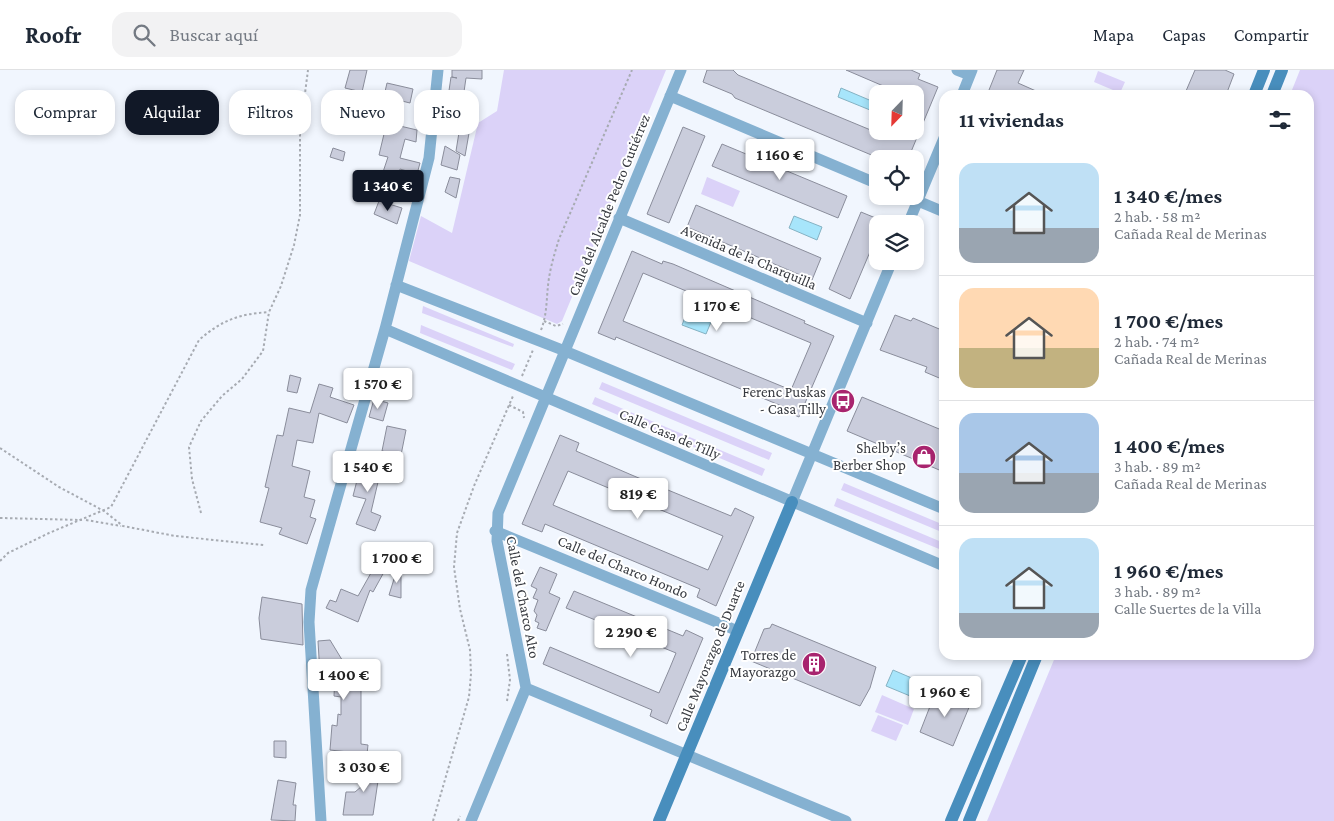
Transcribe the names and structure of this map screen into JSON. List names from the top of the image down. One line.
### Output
{"streets":{"main road":["Calle Mayorazgo de Duarte"],"street":["Calle del Alcalde Pedro Gutiérrez","Avenida de la Charquilla","Calle Casa de Tilly","Calle del Charco Hondo","Calle del Charco Alto"]},"crossings":[["Calle del Alcalde Pedro Gutiérrez","Avenida de la Charquilla"],["Calle del Alcalde Pedro Gutiérrez","Calle del Charco Alto"],["Calle Casa de Tilly","Calle del Charco Alto"],["Calle Casa de Tilly","Calle Mayorazgo de Duarte"],["Calle del Charco Hondo","Calle del Charco Alto"],["Calle del Charco Hondo","Calle Mayorazgo de Duarte"]],"places":{"bus stop":["Ferenc Puskas - Casa Tilly"],"shop":["Shelby’s Berber Shop"],"building":["Torres de Mayorazgo"]},"north":"bottom left","page":{"header":"Roofr","search":"Buscar aquí","nav":["Mapa","Capas","Compartir"],"chip":["Comprar","Alquilar","Filtros","Nuevo","Piso"],"heading":"11 viviendas","price":["1 160 €","1 340 €","1 170 €","1 570 €","1 540 €","819 €","1 700 €","2 290 €","1 400 €","1 960 €","3 030 €"],"list":[{"name":"1 340 €/mes","note":"2 hab. · 58 m² · Cañada Real de Merinas"},{"name":"1 700 €/mes","note":"2 hab. · 74 m² · Cañada Real de Merinas"},{"name":"1 400 €/mes","note":"3 hab. · 89 m² · Cañada Real de Merinas"},{"name":"1 960 €/mes","note":"3 hab. · 89 m² · Calle Suertes de la Villa"}]}}
